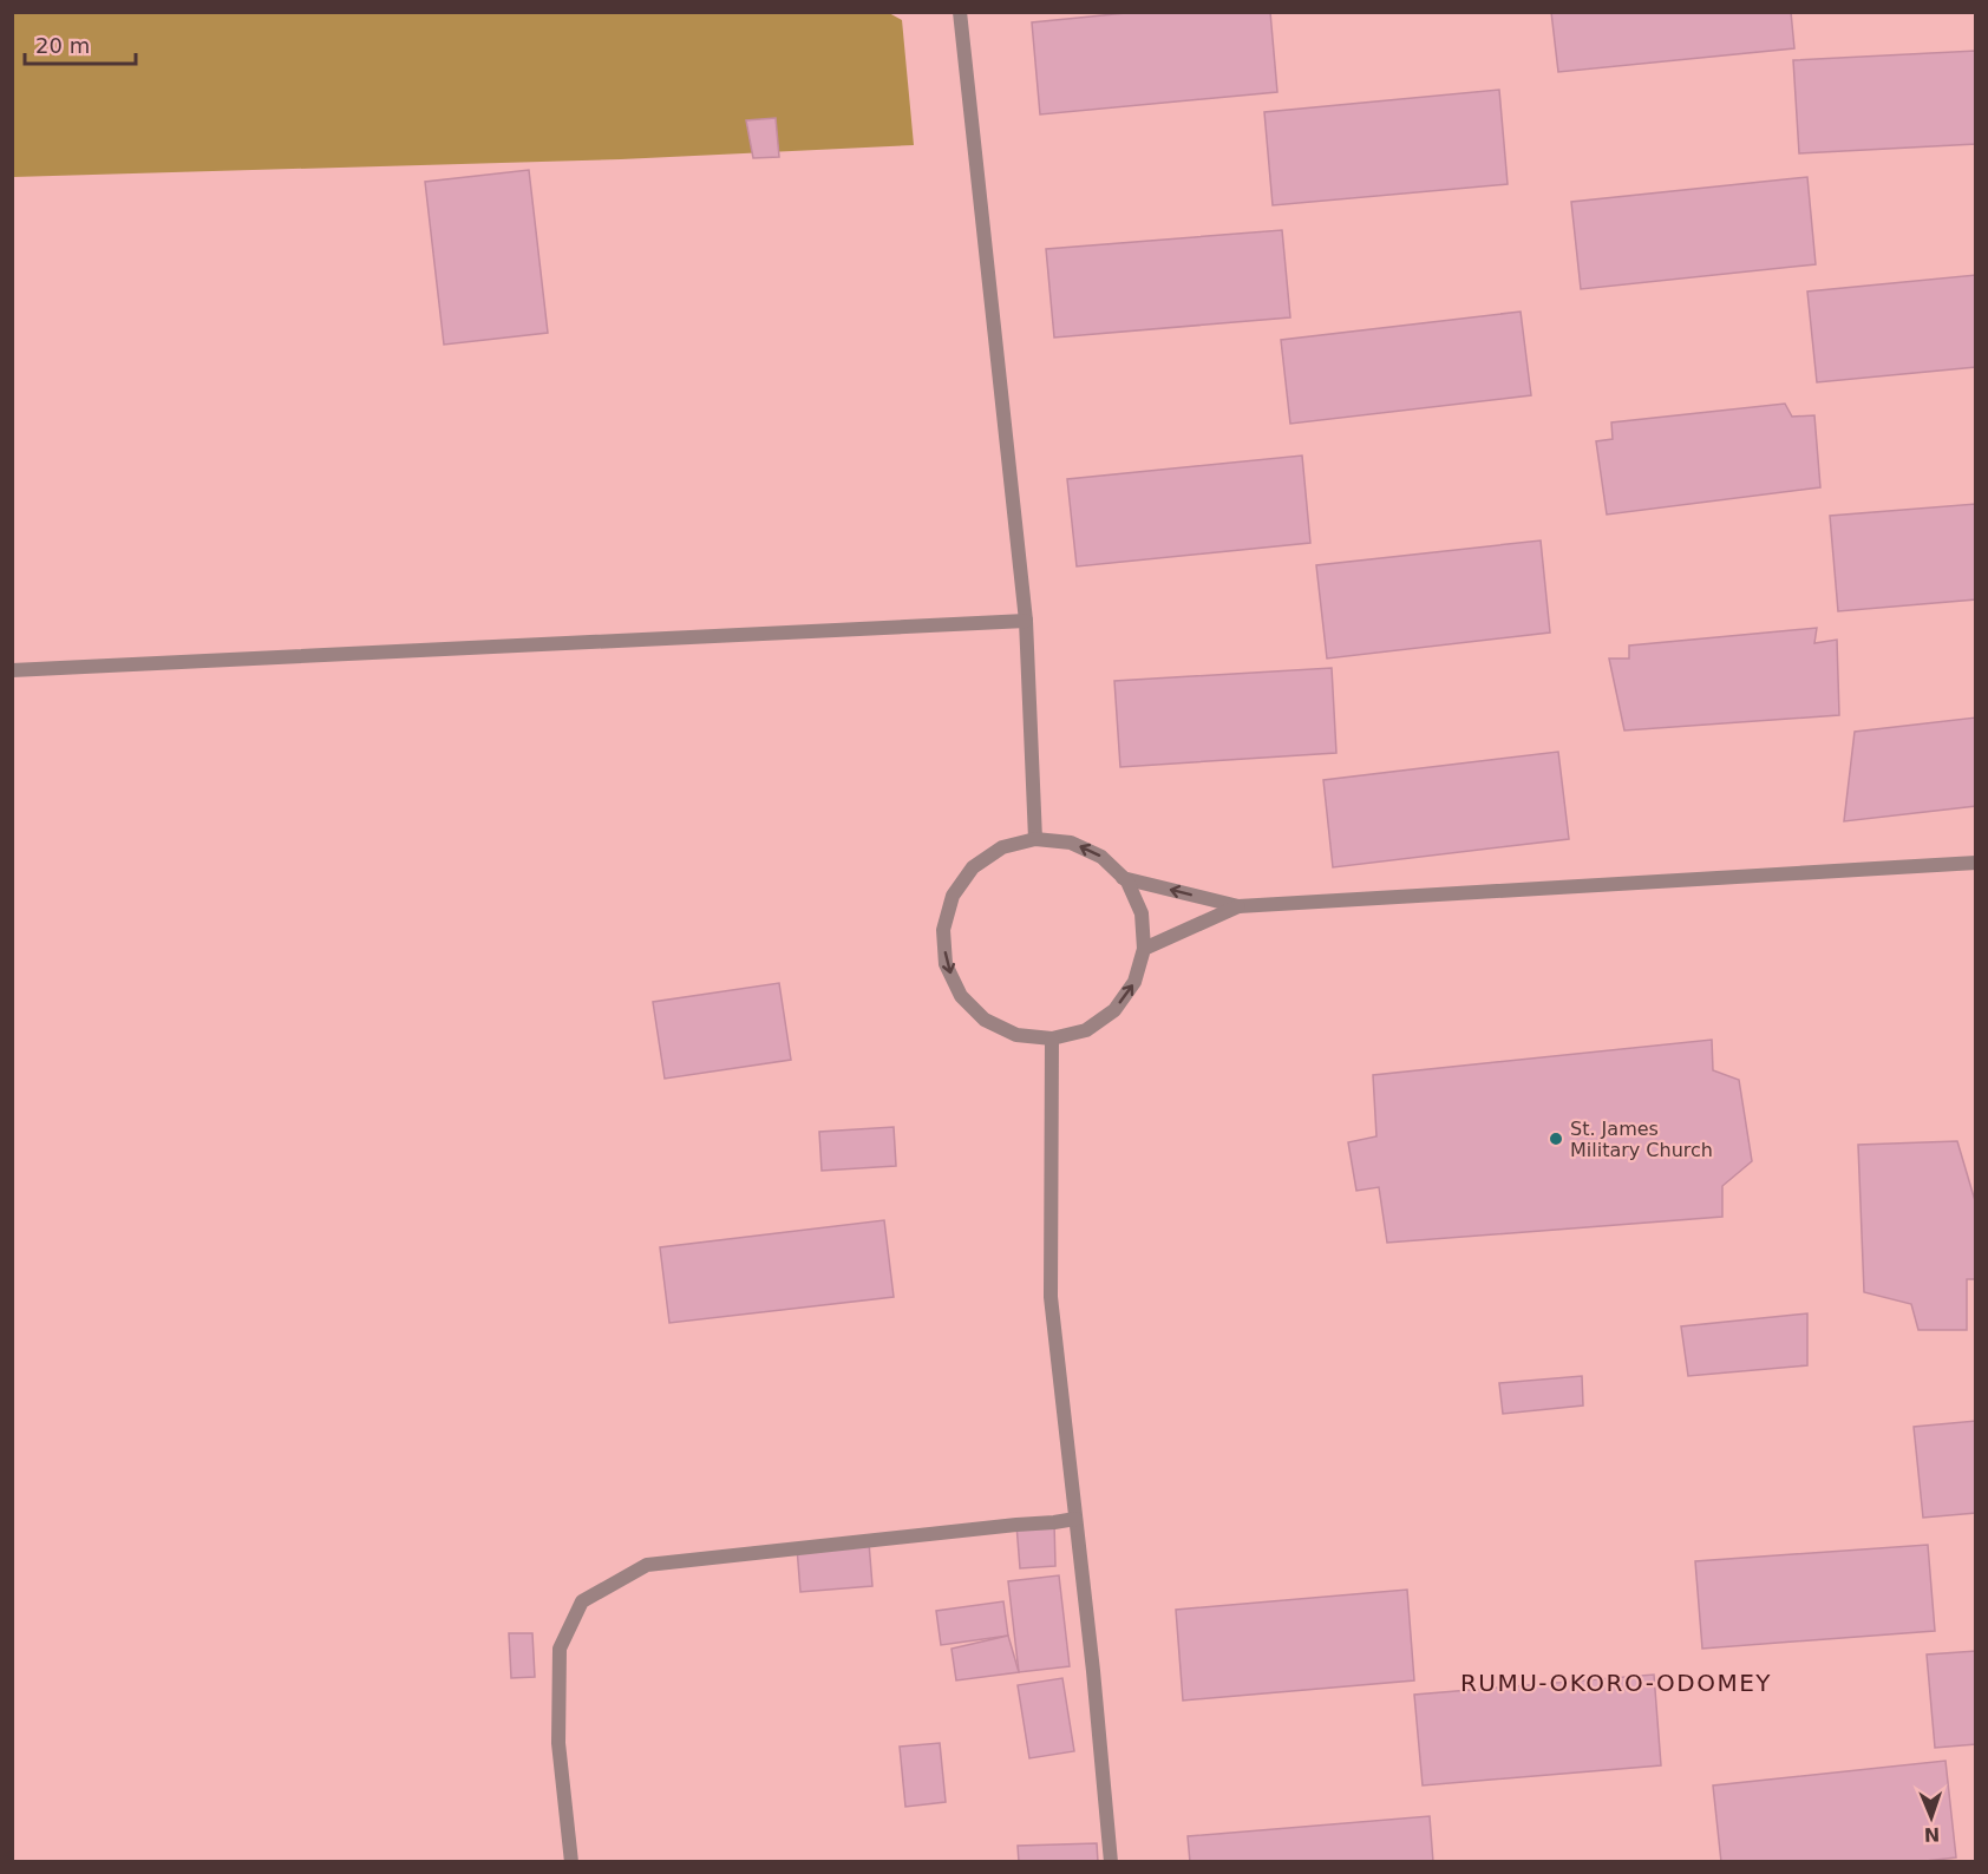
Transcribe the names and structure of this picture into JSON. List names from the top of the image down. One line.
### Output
{"districts":["RUMU-OKORO-ODOMEY"],"places":["St. James Military Church"],"scale_bar":"20 m","north":"bottom"}
